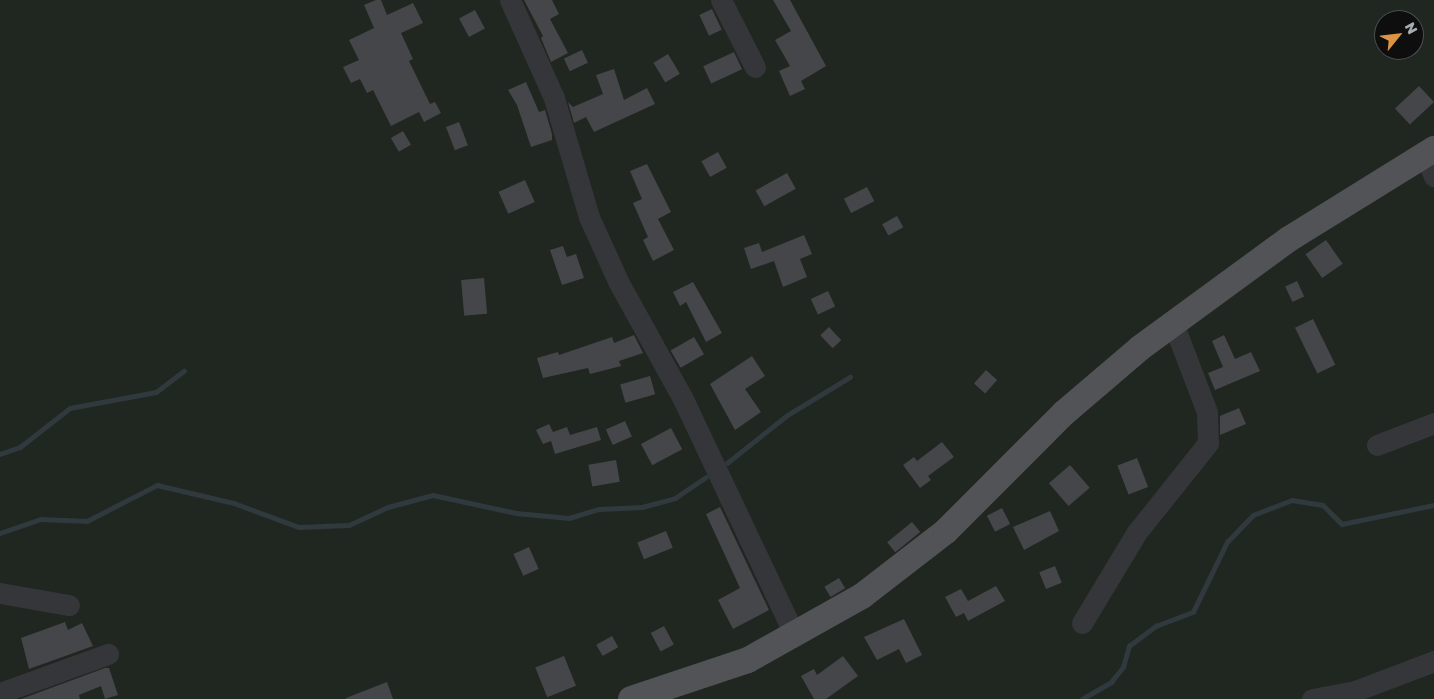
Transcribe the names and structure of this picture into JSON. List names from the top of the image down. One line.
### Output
{"north":"top right"}
